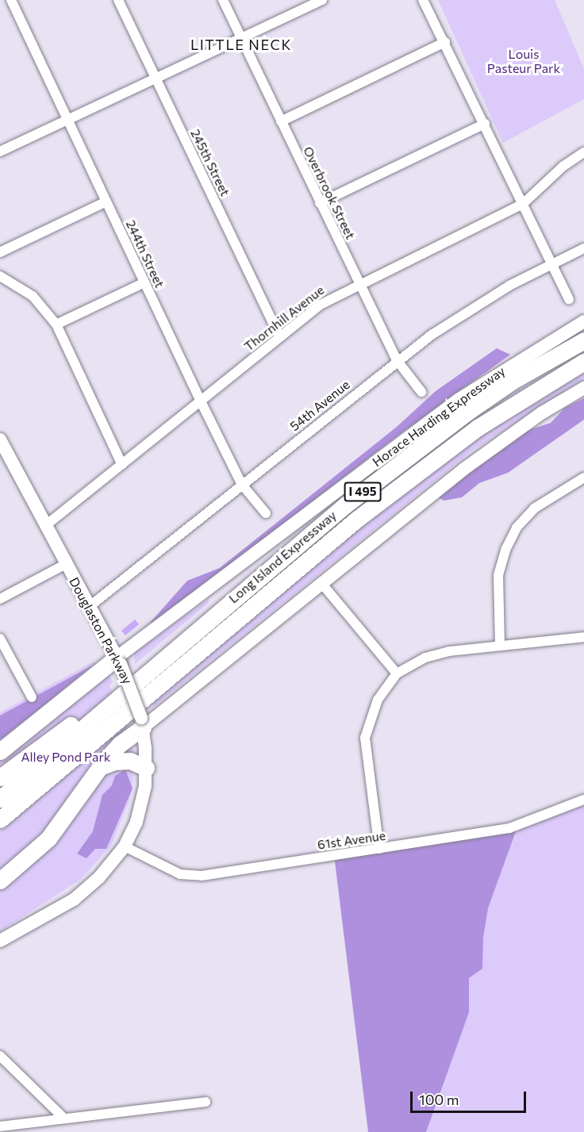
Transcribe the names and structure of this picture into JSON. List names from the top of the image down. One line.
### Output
{"streets":{"highway":["I 495","Long Island Expressway"],"main road":["Horace Harding Expressway","Douglaston Parkway"],"street":["245th Street","Overbrook Street","244th Street","Thornhill Avenue","54th Avenue","61st Avenue"]},"crossings":[["245th Street","Thornhill Avenue"],["Overbrook Street","Thornhill Avenue"],["Overbrook Street","54th Avenue"],["244th Street","Thornhill Avenue"],["244th Street","54th Avenue"],["Thornhill Avenue","Douglaston Parkway"],["54th Avenue","Douglaston Parkway"],["Horace Harding Expressway","Douglaston Parkway"],["Douglaston Parkway","61st Avenue"]],"districts":["LITTLE NECK"],"parks":["Louis Pasteur Park","Alley Pond Park"],"scale_bar":"100 m"}
